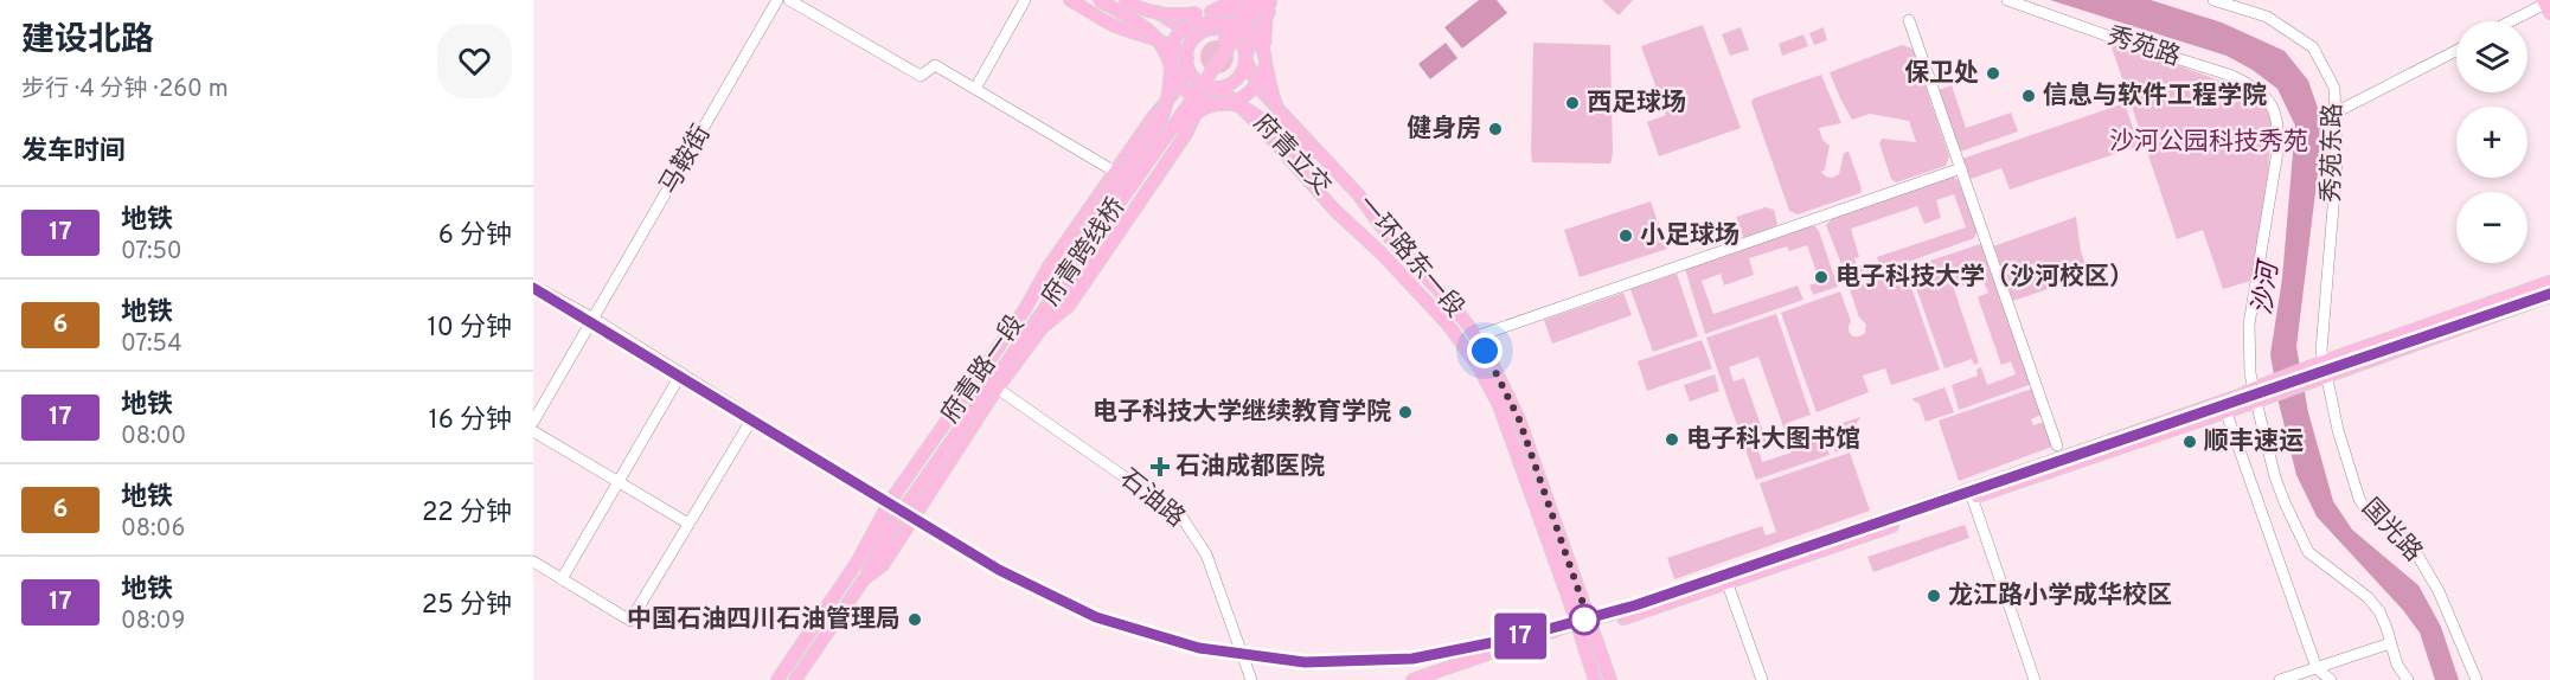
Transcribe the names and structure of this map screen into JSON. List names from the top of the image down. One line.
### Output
{"streets":{"main road":["府青立交","府青跨线桥","一环路东一段","府青路一段"],"street":["秀苑路","秀苑东路","马鞍街","石油路","国光路"]},"crossings":[["秀苑东路","国光路"],["府青立交","一环路东一段"],["府青立交","府青路一段"],["府青跨线桥","府青路一段"],["一环路东一段","府青路一段"],["府青路一段","石油路"]],"water":["沙河"],"parks":["沙河公园科技秀苑"],"places":{"other":["保卫处","信息与软件工程学院","西足球场","健身房","小足球场","电子科技大学（沙河校区）","电子科技大学继续教育学院","电子科大图书馆","顺丰速运","龙江路小学成华校区","中国石油四川石油管理局"],"health":["石油成都医院"]},"lines":["metro line 17"],"page":{"heading":[["建设北路","步行 · 4 分钟 · 260 m"],"发车时间"],"on_map":"17","map_buttons":["+","−"],"list":[{"mark":"17","name":"地铁","note":"07:50","value":"6 分钟"},{"mark":"6","name":"地铁","note":"07:54","value":"10 分钟"},{"mark":"17","name":"地铁","note":"08:00","value":"16 分钟"},{"mark":"6","name":"地铁","note":"08:06","value":"22 分钟"},{"mark":"17","name":"地铁","note":"08:09","value":"25 分钟"}]}}
